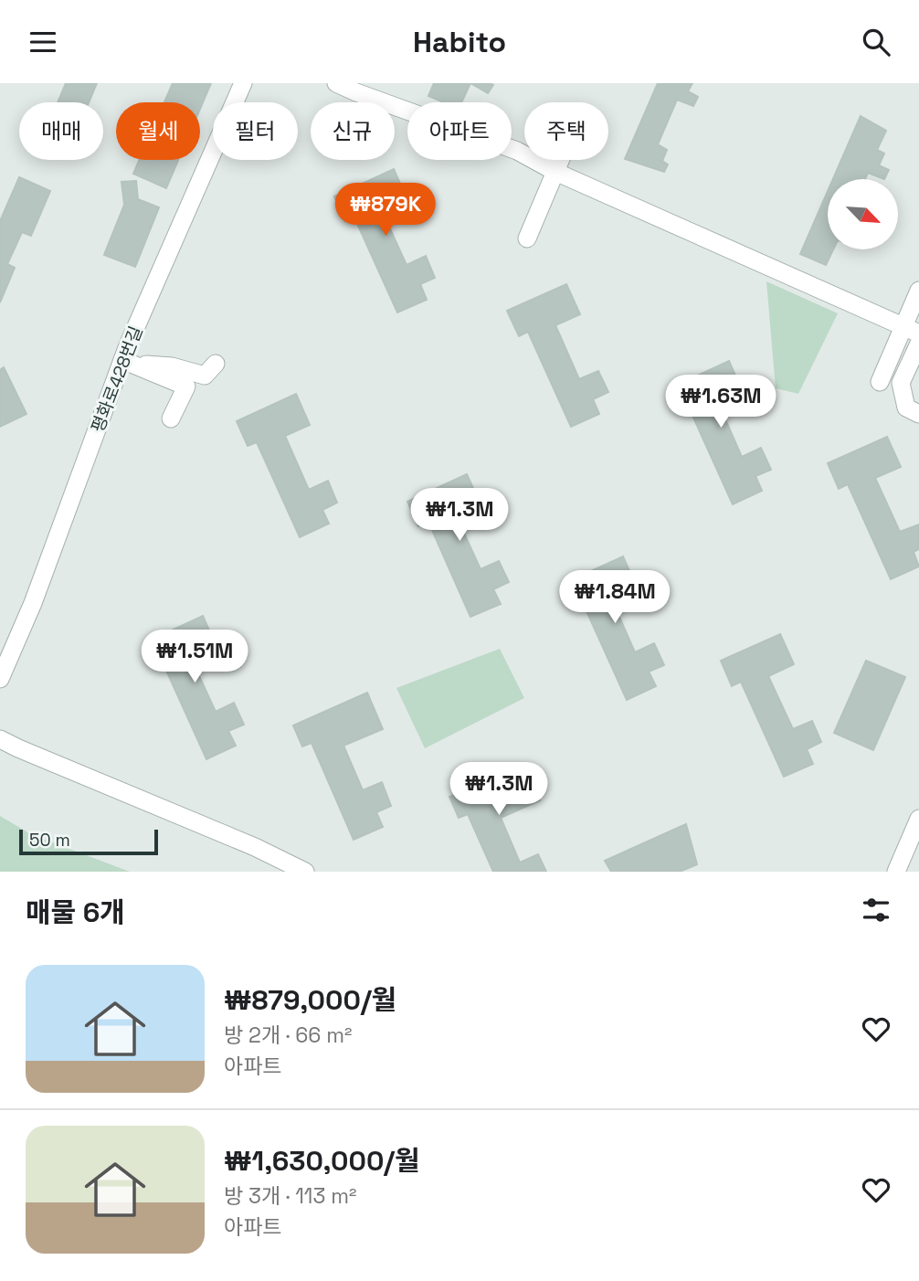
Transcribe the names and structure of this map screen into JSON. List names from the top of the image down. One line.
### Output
{"streets":{"street":["평화로428번길"]},"scale_bar":"50 m","north":"bottom right","page":{"header":"Habito","chip":["매매","월세","필터","신규","아파트","주택"],"price":["₩879K","₩1.63M","₩1.3M","₩1.84M","₩1.51M","₩1.3M"],"scale":"50 m","heading":"매물 6개","list":[{"name":"₩879,000/월","note":"방 2개 · 66 m² · 아파트"},{"name":"₩1,630,000/월","note":"방 3개 · 113 m² · 아파트"}]}}
